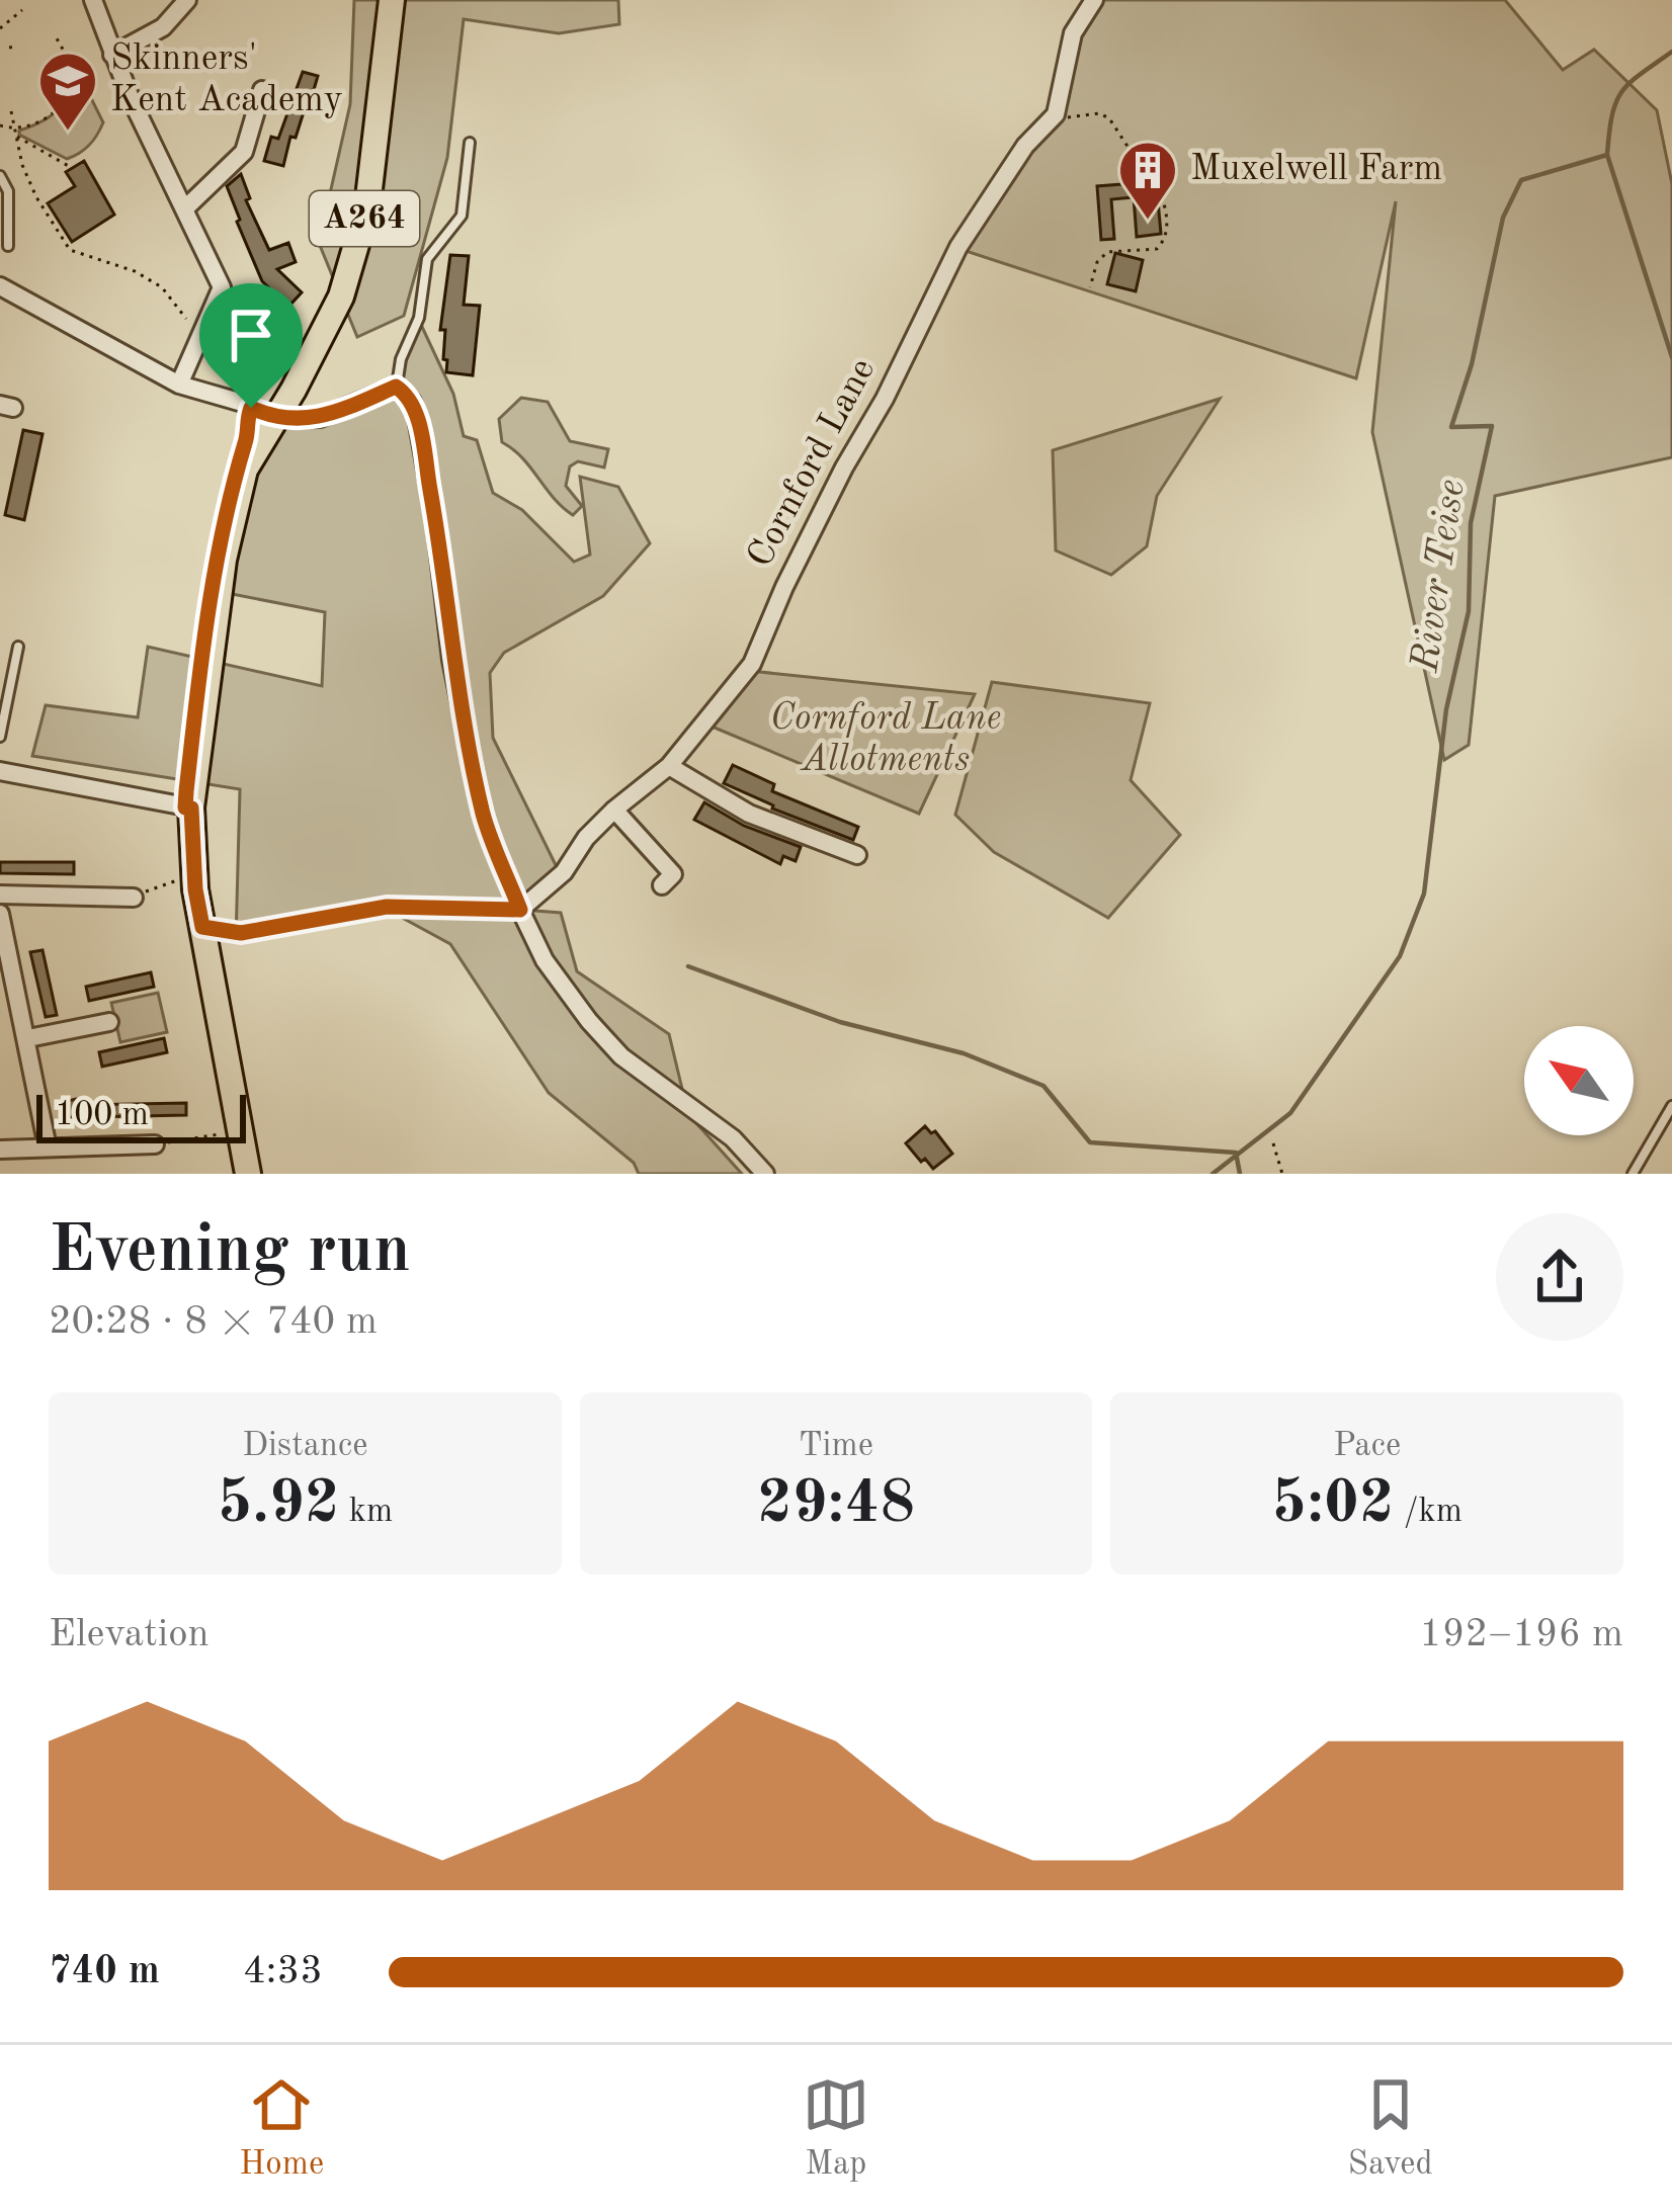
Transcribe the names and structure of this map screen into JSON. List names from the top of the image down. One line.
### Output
{"streets":{"main road":["A264"],"street":["Cornford Lane"]},"water":["River Teise"],"parks":["Cornford Lane Allotments"],"places":{"school or university":["Skinners' Kent Academy"],"building":["Muxelwell Farm"]},"scale_bar":"100 m","north":"top left","page":{"scale":"100 m","heading":["Evening run","20:28 · 8 × 740 m"],"stats":[["Distance","5.92 km"],["Time","29:48"],["Pace","5:02 /km"]],"chart":["Elevation","192–196 m"],"list":[{"name":"740 m","note":"4:33"}],"tabs":["Home","Map","Saved"]}}
